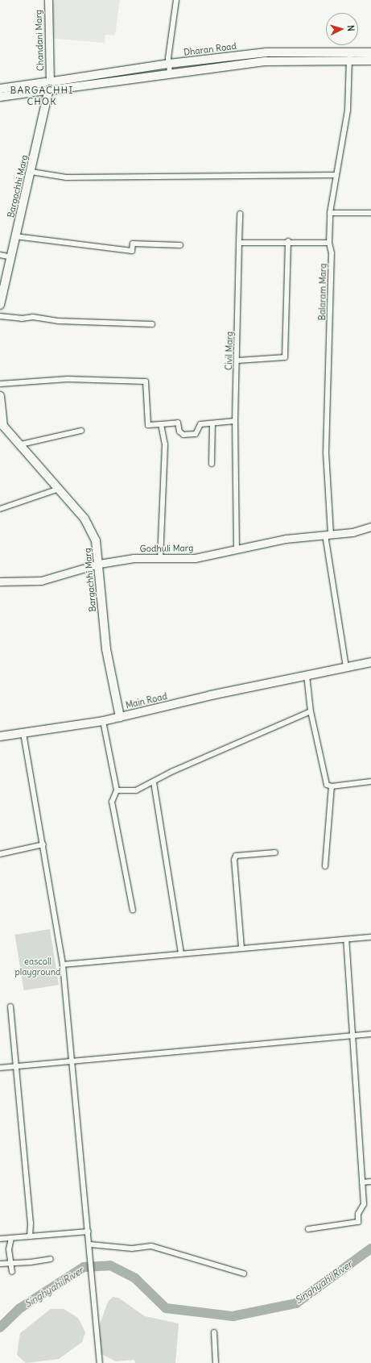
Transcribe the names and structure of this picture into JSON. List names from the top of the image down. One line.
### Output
{"streets":{"main road":["Chandani Marg","Dharan Road","Bargachhi Marg","Godhuli Marg","Main Road"],"street":["Balaram Marg","Civil Marg"]},"crossings":[["Chandani Marg","Dharan Road"],["Chandani Marg","Bargachhi Marg"],["Dharan Road","Bargachhi Marg"],["Dharan Road","Balaram Marg"],["Bargachhi Marg","Godhuli Marg"],["Bargachhi Marg","Main Road"],["Balaram Marg","Godhuli Marg"],["Balaram Marg","Main Road"],["Civil Marg","Godhuli Marg"]],"districts":["BARGACHHI CHOK"],"water":["Singhyahi River"],"parks":["eascoll playground"],"north":"right"}
